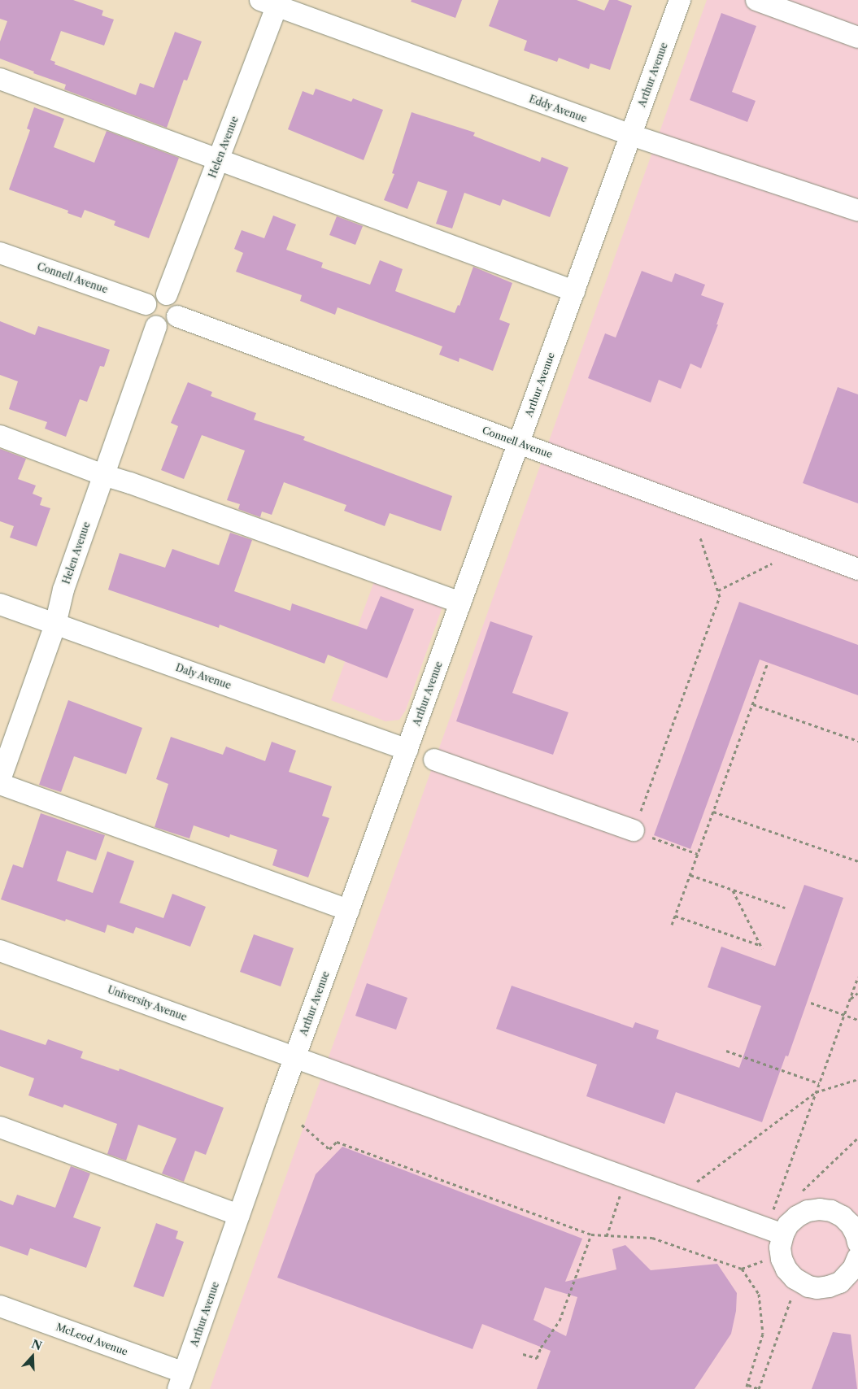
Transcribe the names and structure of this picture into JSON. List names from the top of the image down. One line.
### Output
{"streets":{"street":["Arthur Avenue","Eddy Avenue","Helen Avenue","Connell Avenue","Daly Avenue","University Avenue","McLeod Avenue"]},"crossings":[["Arthur Avenue","Eddy Avenue"],["Arthur Avenue","Connell Avenue"],["Arthur Avenue","Daly Avenue"],["Arthur Avenue","University Avenue"],["Arthur Avenue","McLeod Avenue"],["Eddy Avenue","Helen Avenue"],["Helen Avenue","Connell Avenue"],["Helen Avenue","Daly Avenue"]],"north":"top"}
